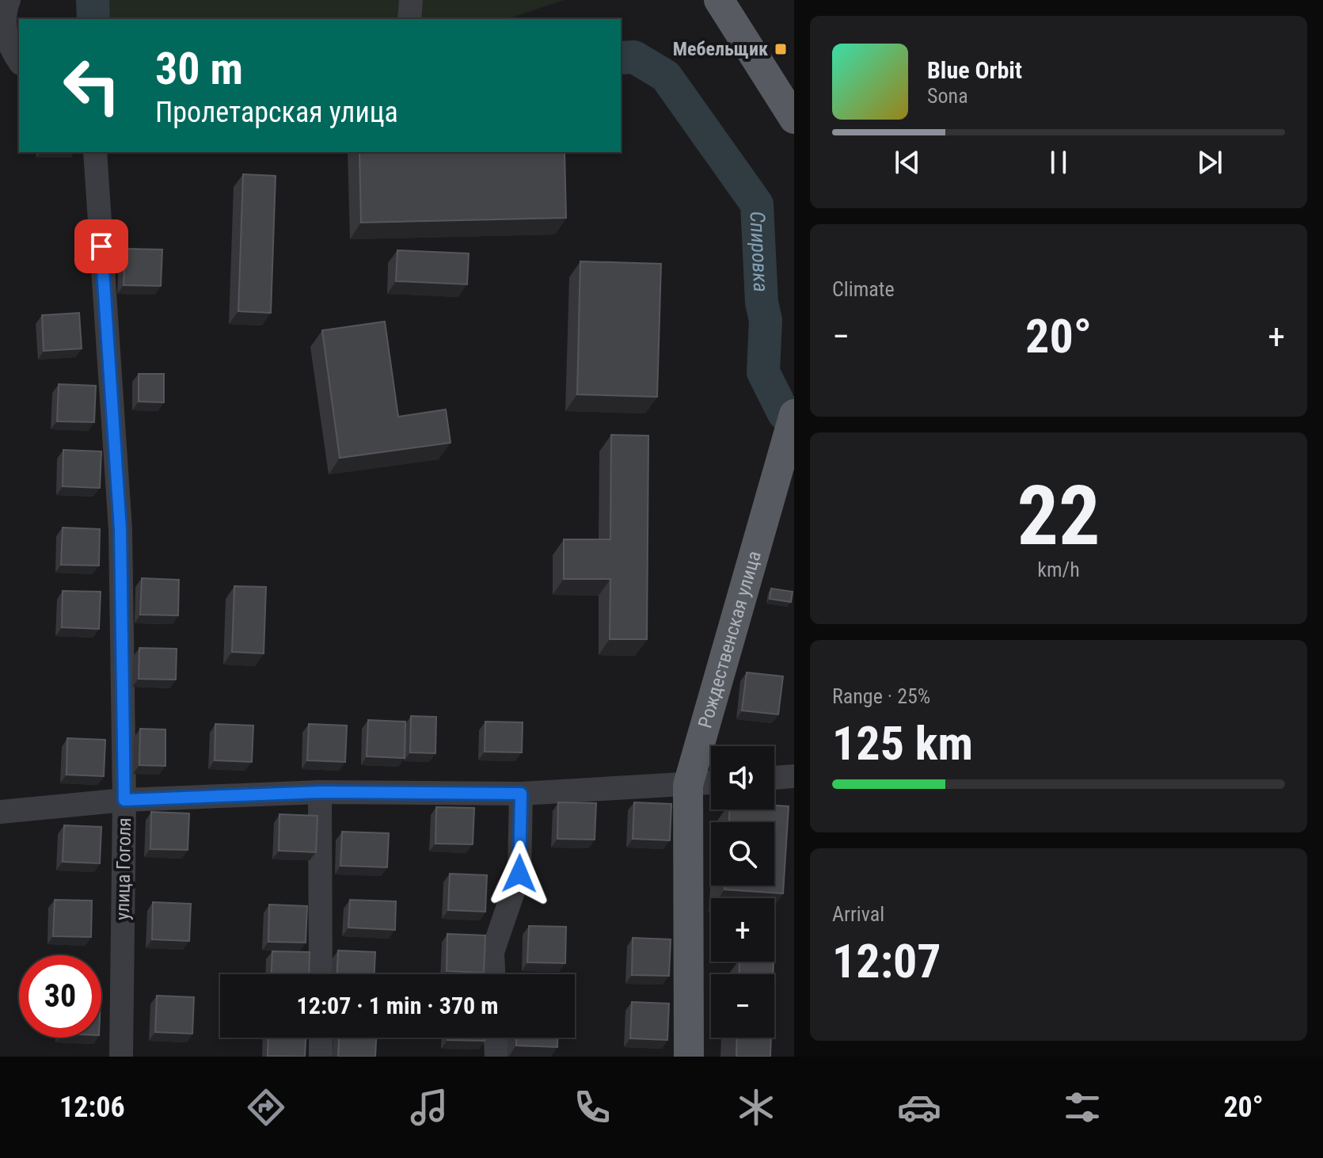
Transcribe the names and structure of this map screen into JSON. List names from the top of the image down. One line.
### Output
{"streets":{"main road":["Рождественская улица"],"street":["улица Гоголя"]},"water":["Спировка"],"places":{"transit":["Мебельщик"]},"page":{"turn":["30 m","Пролетарская улица"],"song":["Blue Orbit","Sona"],"tile":["Climate",["22","km/h"],["Range · 25%","125 km"],["Arrival","12:07"]],"heat":["−","20°","+"],"map_buttons":["+","−"],"limit":"30","trip":"12:07 · 1 min · 370 m","tabs":["12:06","20°"]}}
